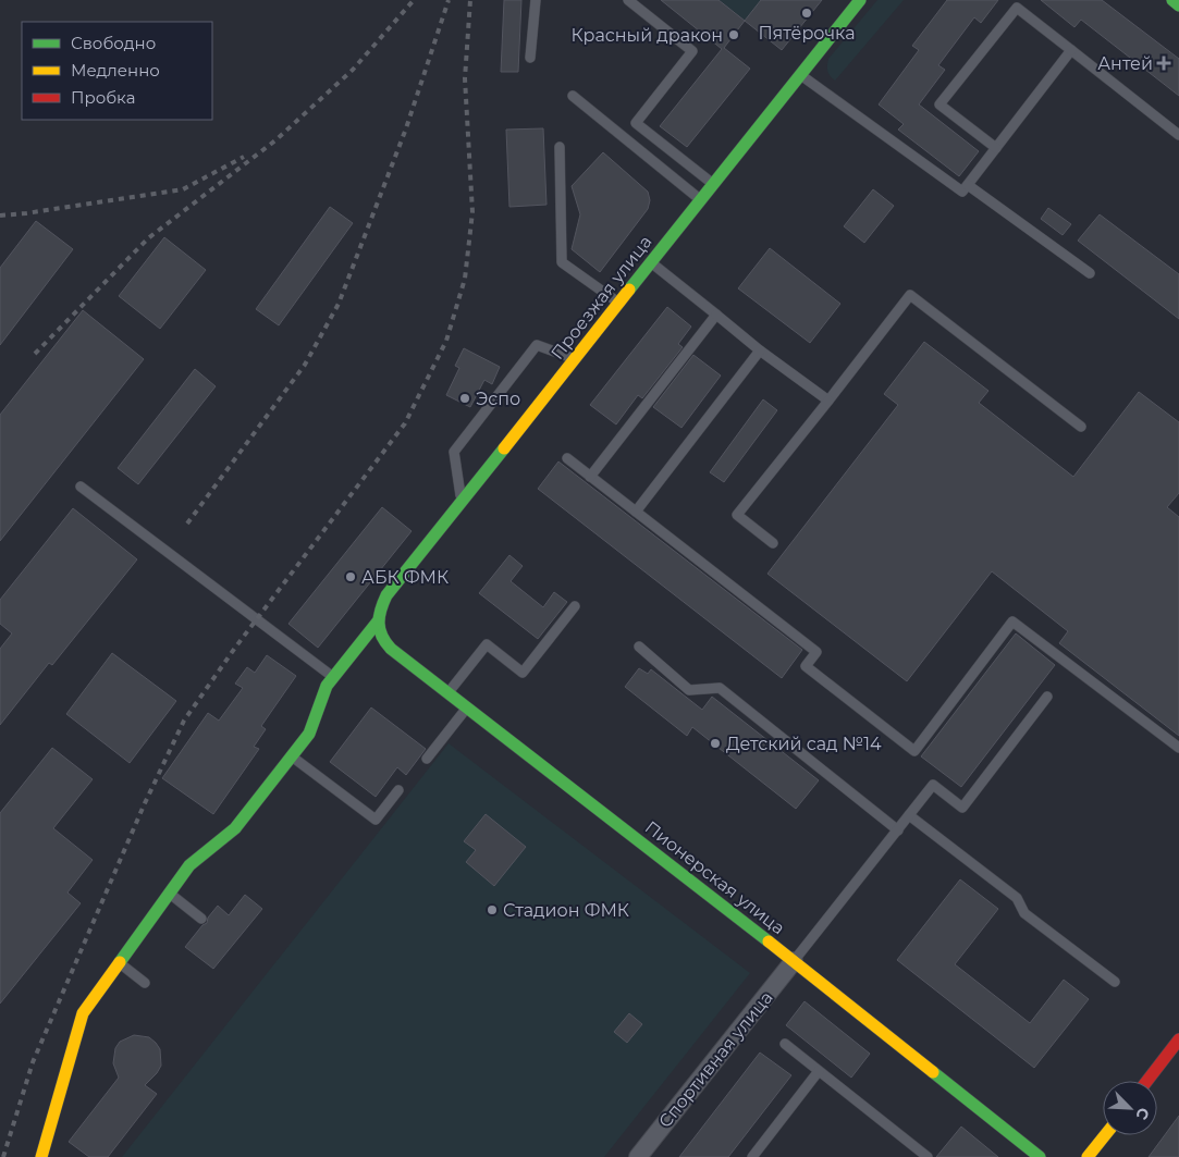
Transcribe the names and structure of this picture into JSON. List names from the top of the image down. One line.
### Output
{"streets":{"street":["Проезжая улица","Пионерская улица","Спортивная улица"]},"crossings":[["Проезжая улица","Пионерская улица"],["Пионерская улица","Спортивная улица"]],"places":{"other":["Пятёрочка","Красный дракон","Эспо","АБК ФМК","Детский сад №14","Стадион ФМК"],"health":["Антей"]},"legend":["Свободно","Медленно","Пробка"],"north":"bottom right"}
